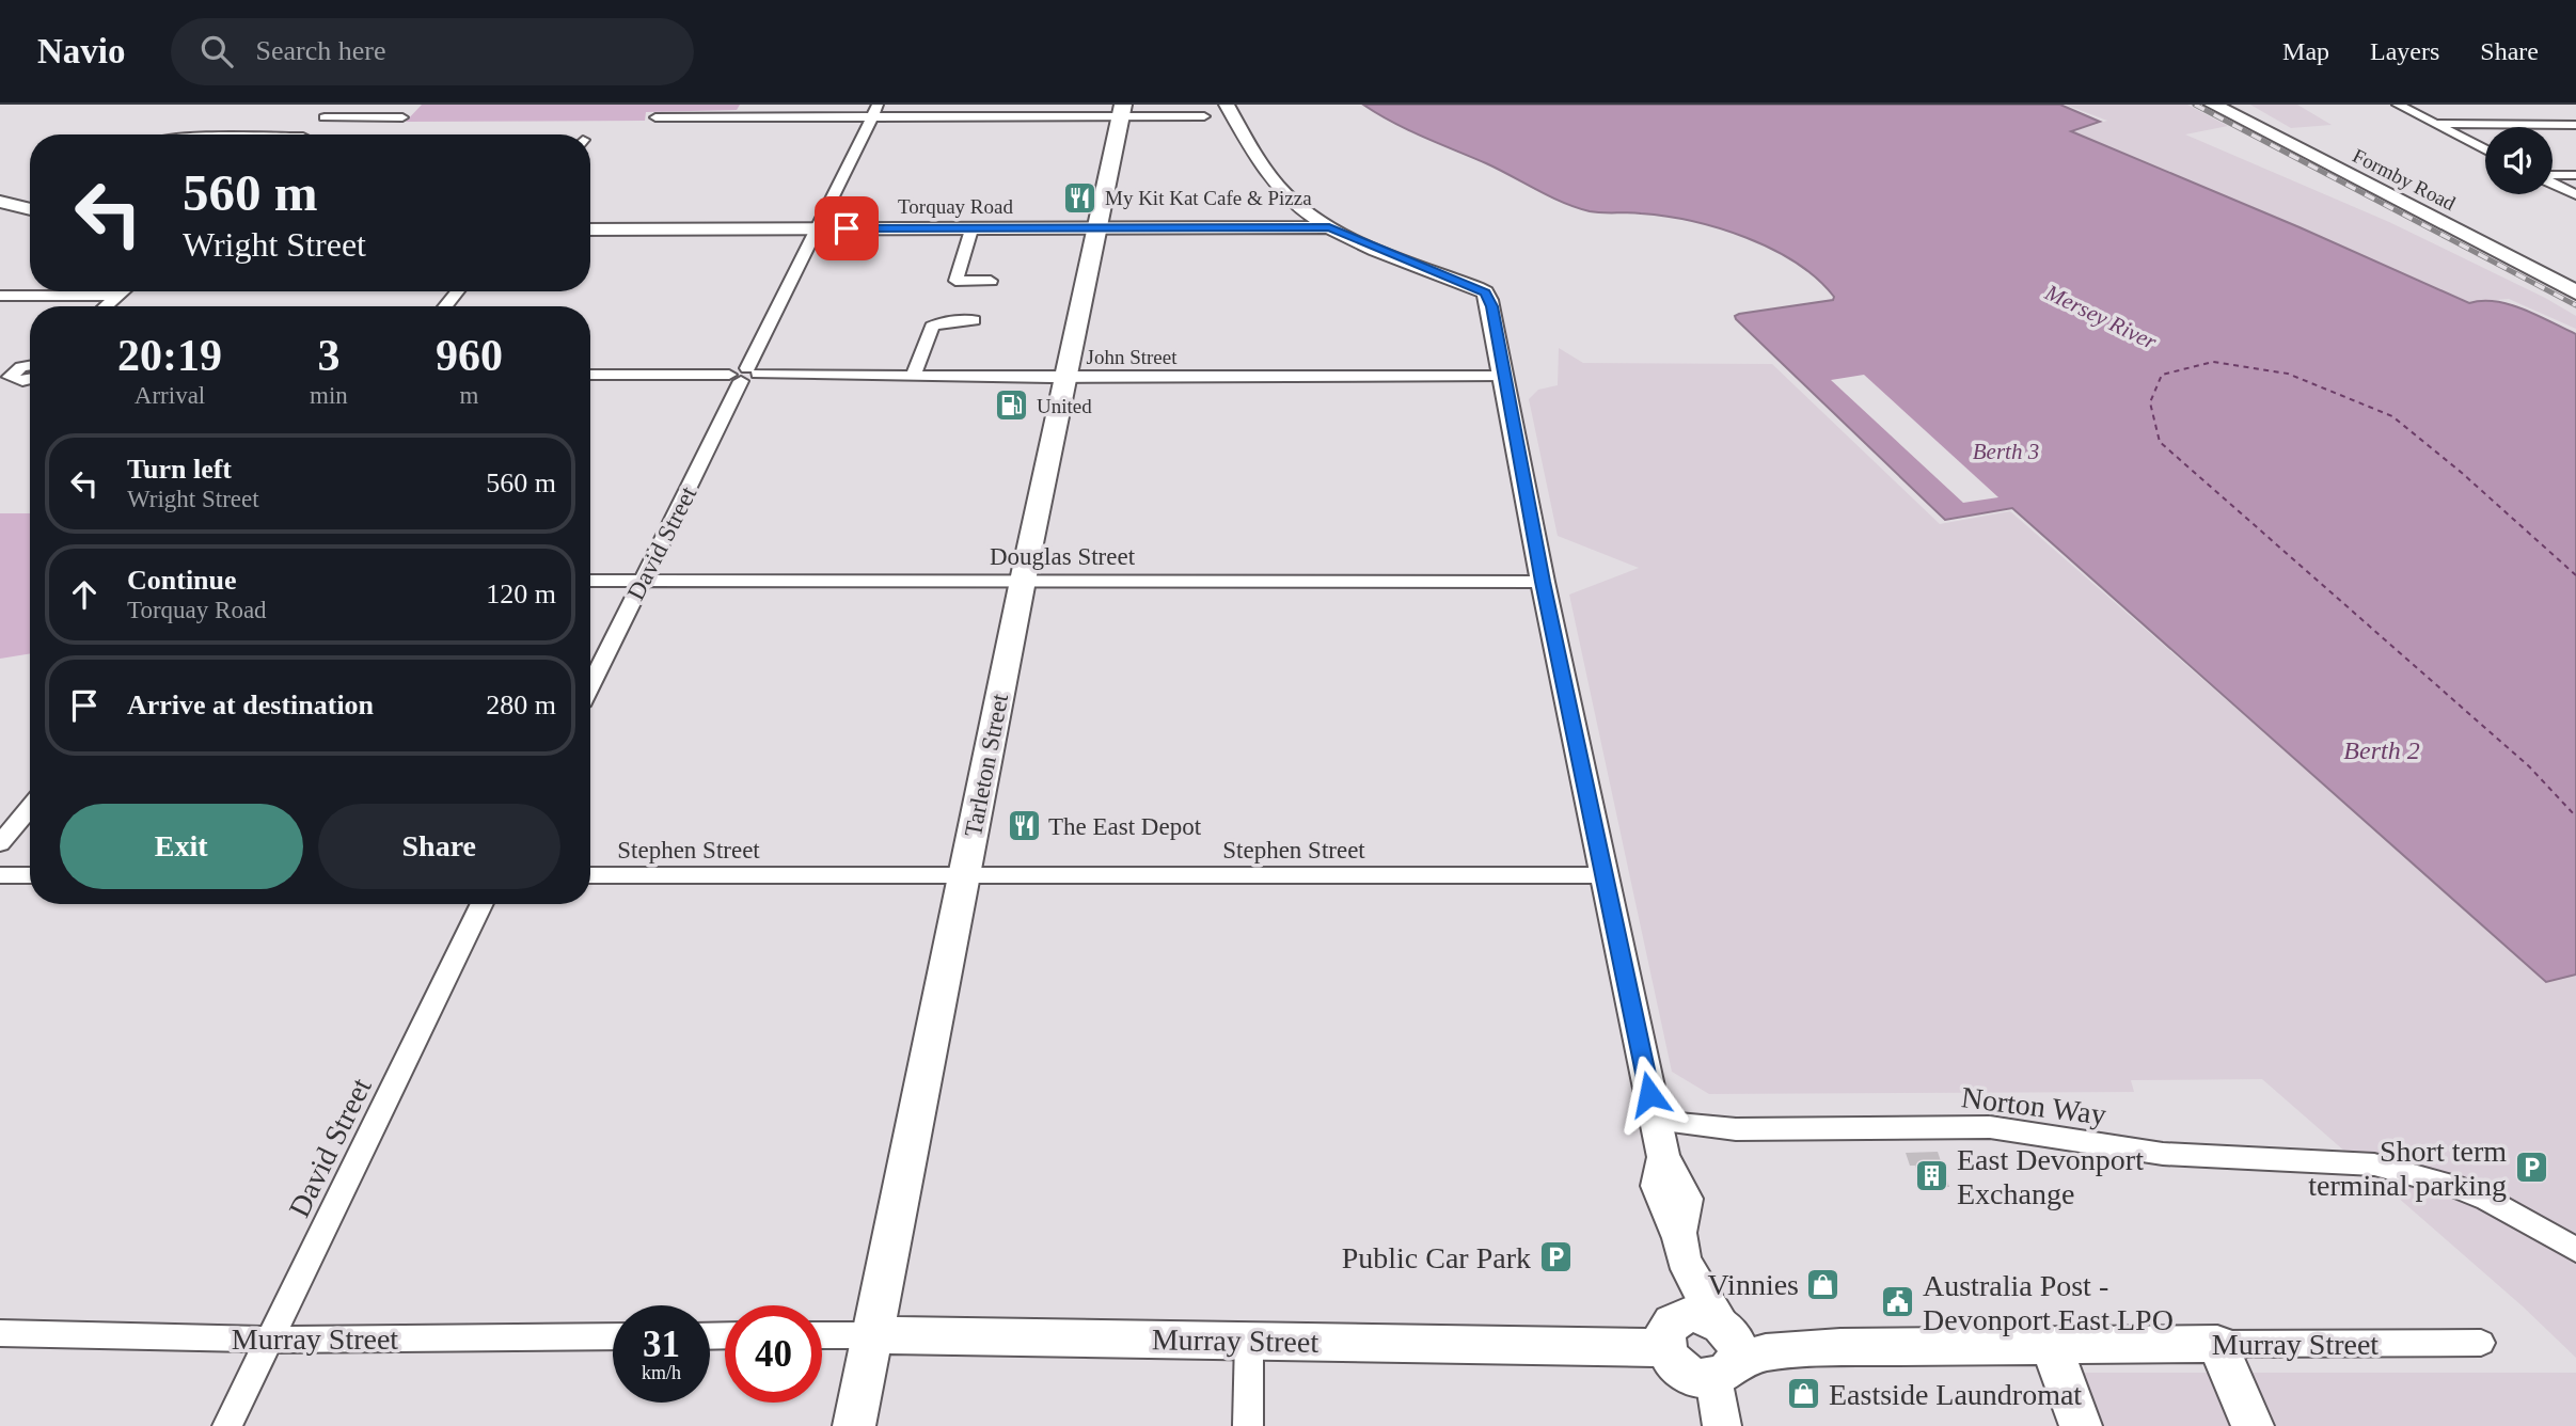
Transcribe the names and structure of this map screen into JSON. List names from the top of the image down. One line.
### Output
{"streets":{"main road":["Formby Road","Tarleton Street","Murray Street"],"street":["Torquay Road","John Street","David Street","Douglas Street","Stephen Street","Norton Way"]},"crossings":[["Torquay Road","David Street"],["Torquay Road","Tarleton Street"],["John Street","David Street"],["John Street","Tarleton Street"],["David Street","Douglas Street"],["David Street","Murray Street"],["Douglas Street","Tarleton Street"],["Tarleton Street","Stephen Street"],["Tarleton Street","Murray Street"]],"water":["Mersey River","Berth 3","Berth 2"],"places":{"restaurant":["My Kit Kat Cafe & Pizza","The East Depot"],"fuel station":["United"],"parking":["Short term terminal parking","Public Car Park"],"building":["East Devonport Exchange"],"shop":["Vinnies","Eastside Laundromat"],"public building":["Australia Post - Devonport East LPO"]},"page":{"header":"Navio","search":"Search here","nav":["Map","Layers","Share"],"turn":["560 m","Wright Street"],"eta":["20:19","Arrival","3","min","960","m"],"list":[{"name":"Turn left","note":"Wright Street","value":"560 m"},{"name":"Continue","note":"Torquay Road","value":"120 m"},{"name":"Arrive at destination","value":"280 m"}],"buttons":["Exit","Share"],"speed":"31 km/h","limit":"40"}}
